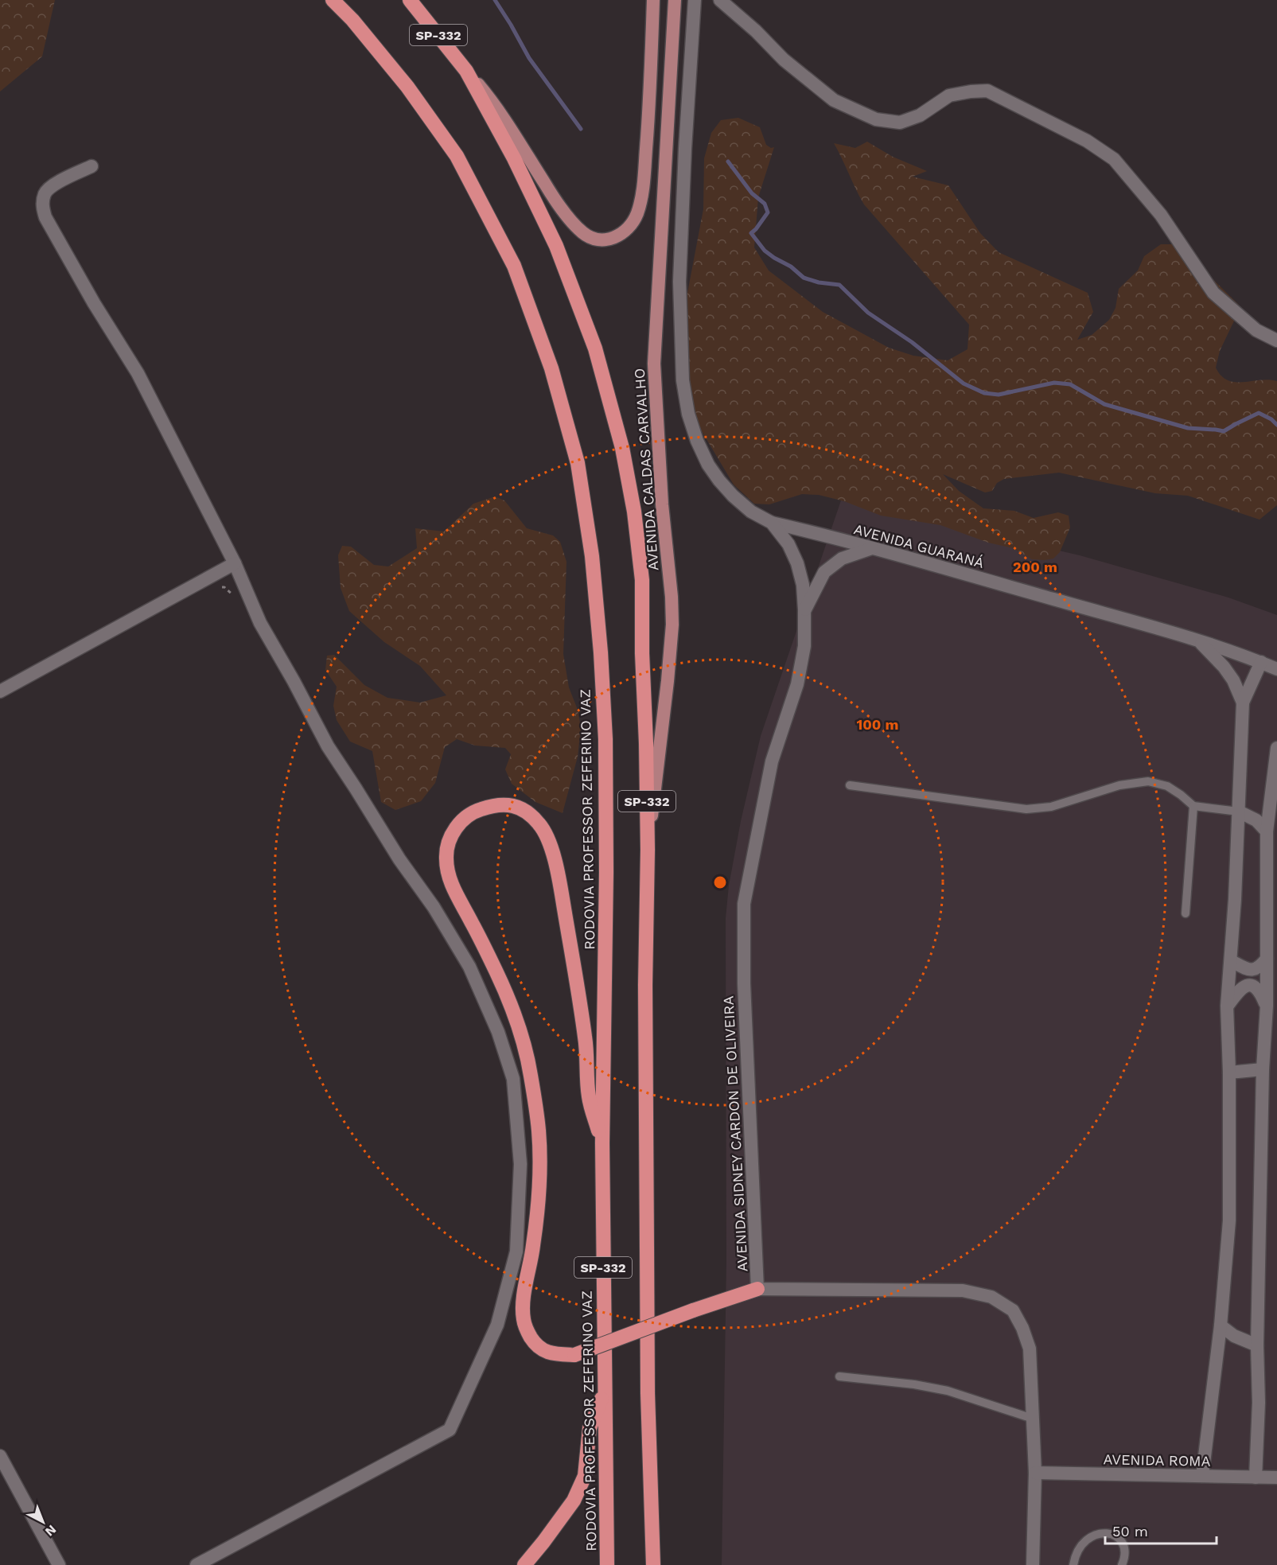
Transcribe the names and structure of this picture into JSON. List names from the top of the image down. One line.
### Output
{"streets":{"highway":["SP-332","RODOVIA PROFESSOR ZEFERINO VAZ"],"main road":["AVENIDA CALDAS CARVALHO"],"street":["AVENIDA GUARANÁ","AVENIDA SIDNEY CARDON DE OLIVEIRA","AVENIDA ROMA"]},"crossings":[["SP-332","AVENIDA CALDAS CARVALHO"],["AVENIDA GUARANÁ","AVENIDA SIDNEY CARDON DE OLIVEIRA"],["AVENIDA SIDNEY CARDON DE OLIVEIRA","AVENIDA ROMA"]],"scale_bar":"50 m","north":"bottom right","rings":["200 m","100 m"]}
